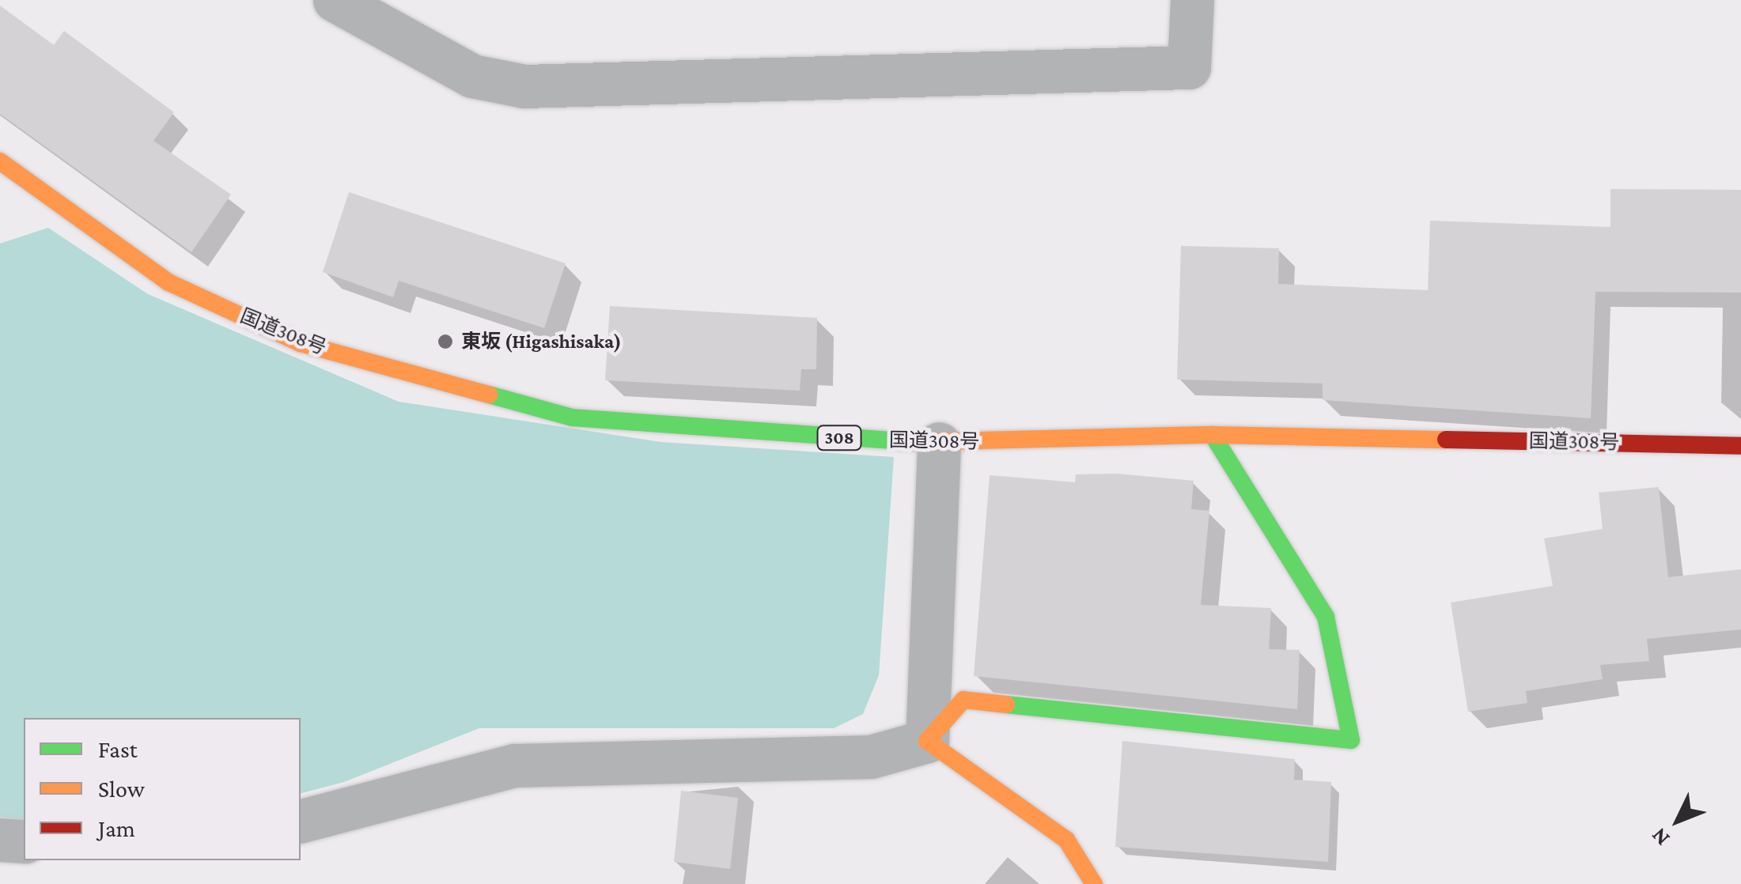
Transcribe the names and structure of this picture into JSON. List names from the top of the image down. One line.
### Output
{"streets":{"main road":["国道308号","308"]},"places":["東坂 (Higashisaka)"],"legend":["Fast","Slow","Jam"],"north":"bottom left"}
